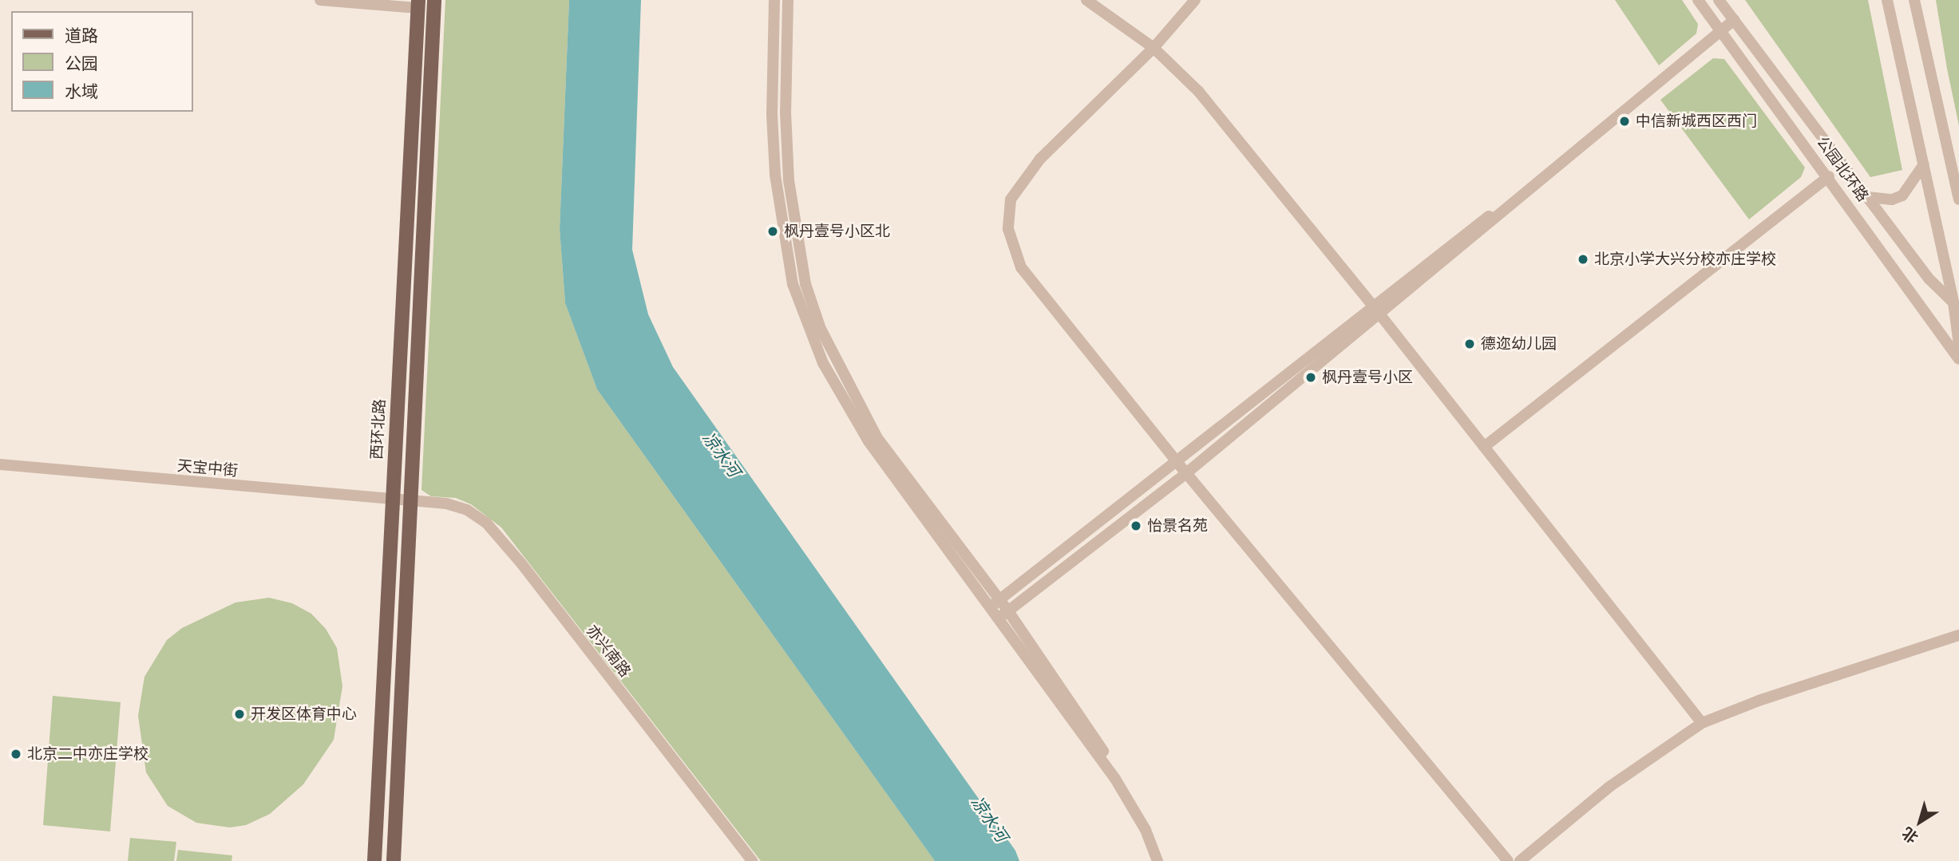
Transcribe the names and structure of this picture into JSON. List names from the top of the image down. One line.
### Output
{"streets":{"main road":["西环北路"],"street":["公园北环路","天宝中街","亦兴南路"]},"crossings":[["西环北路","天宝中街"],["天宝中街","亦兴南路"]],"water":["凉水河"],"places":["中信新城西区西门","枫丹壹号小区北","北京小学大兴分校亦庄学校","德迩幼儿园","枫丹壹号小区","怡景名苑","开发区体育中心","北京二中亦庄学校"],"legend":["道路","公园","水域"],"north":"bottom left"}
